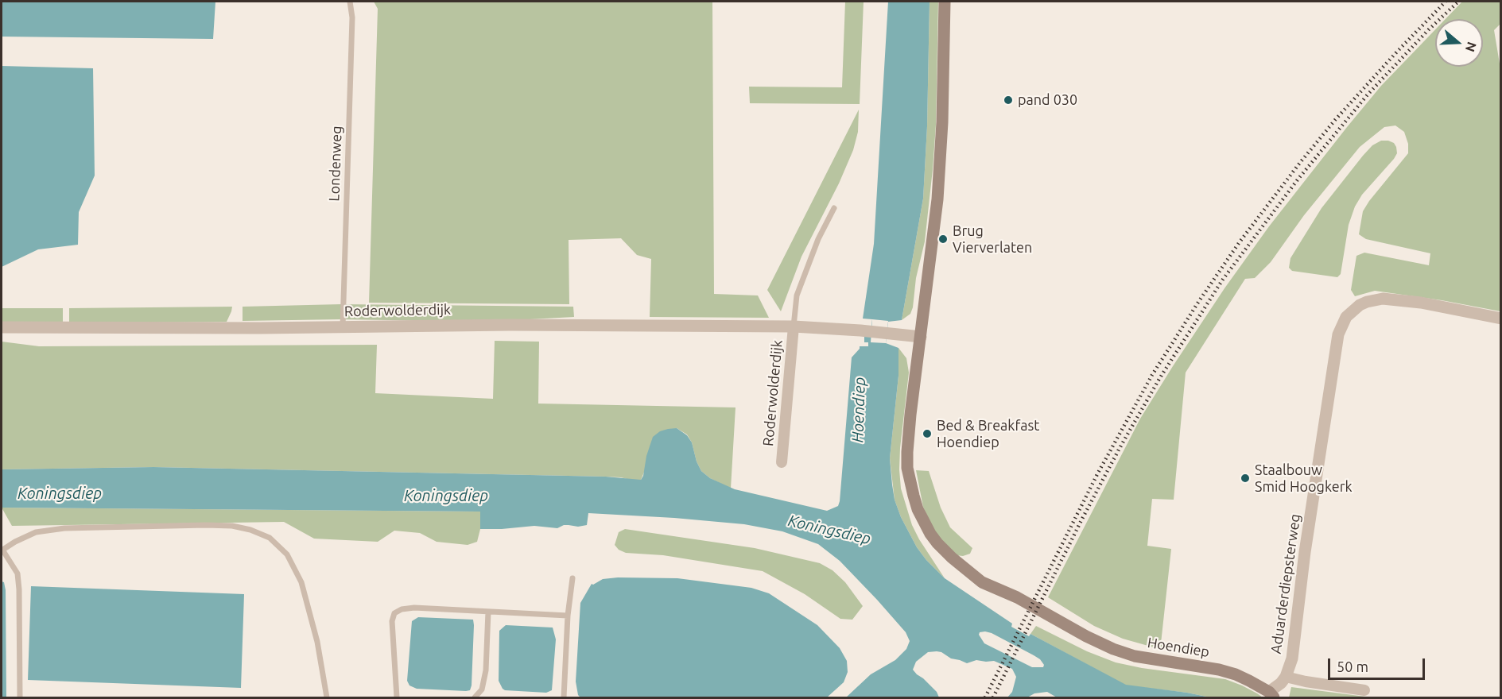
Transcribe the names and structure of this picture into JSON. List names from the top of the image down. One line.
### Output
{"streets":{"main road":["Hoendiep"],"street":["Roderwolderdijk","Aduarderdiepsterweg"],"lane":["Londenweg"]},"crossings":[["Londenweg","Roderwolderdijk"],["Roderwolderdijk","Hoendiep"]],"water":["Hoendiep","Koningsdiep"],"places":["pand 030","Brug Vierverlaten","Bed & Breakfast Hoendiep","Staalbouw Smid Hoogkerk"],"scale_bar":"50 m","north":"right"}
